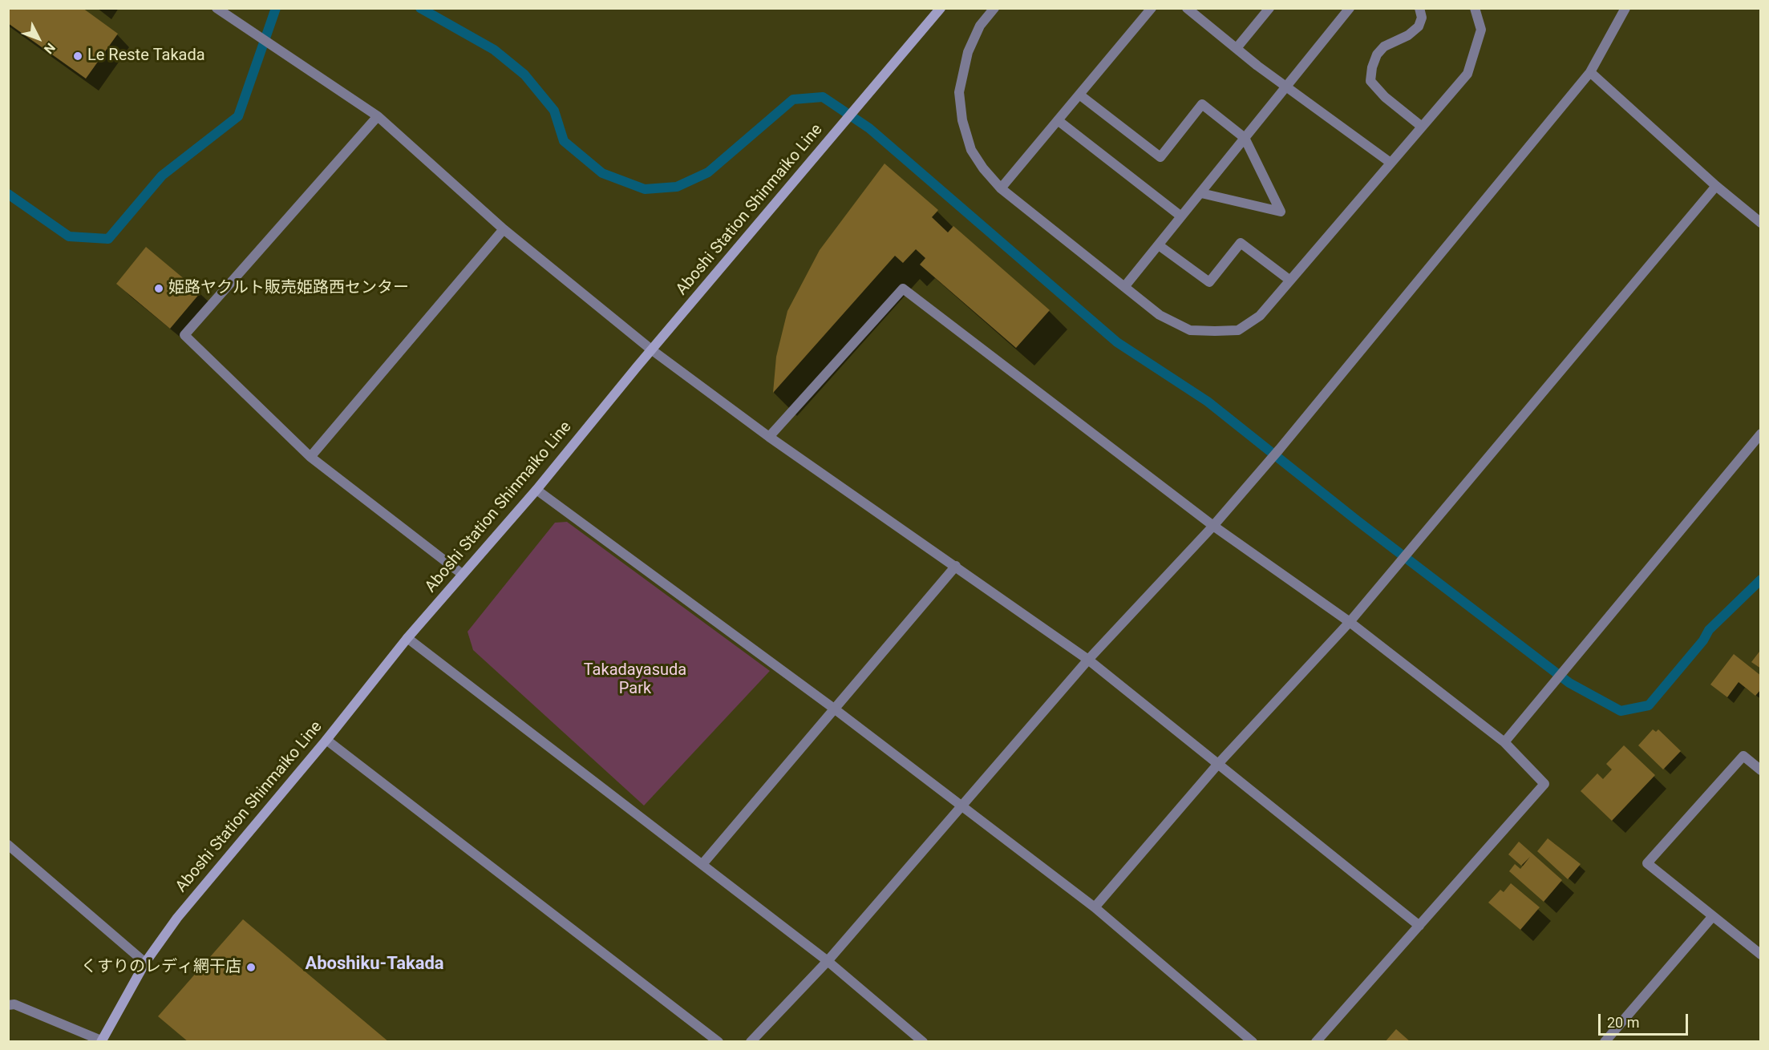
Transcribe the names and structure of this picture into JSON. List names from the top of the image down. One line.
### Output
{"streets":{"main road":["Aboshi Station Shinmaiko Line"]},"districts":["Aboshiku-Takada"],"parks":["Takadayasuda Park"],"places":["Le Reste Takada","姫路ヤクルト販売姫路西センター","くすりのレディ網干店"],"scale_bar":"20 m","north":"bottom right"}
